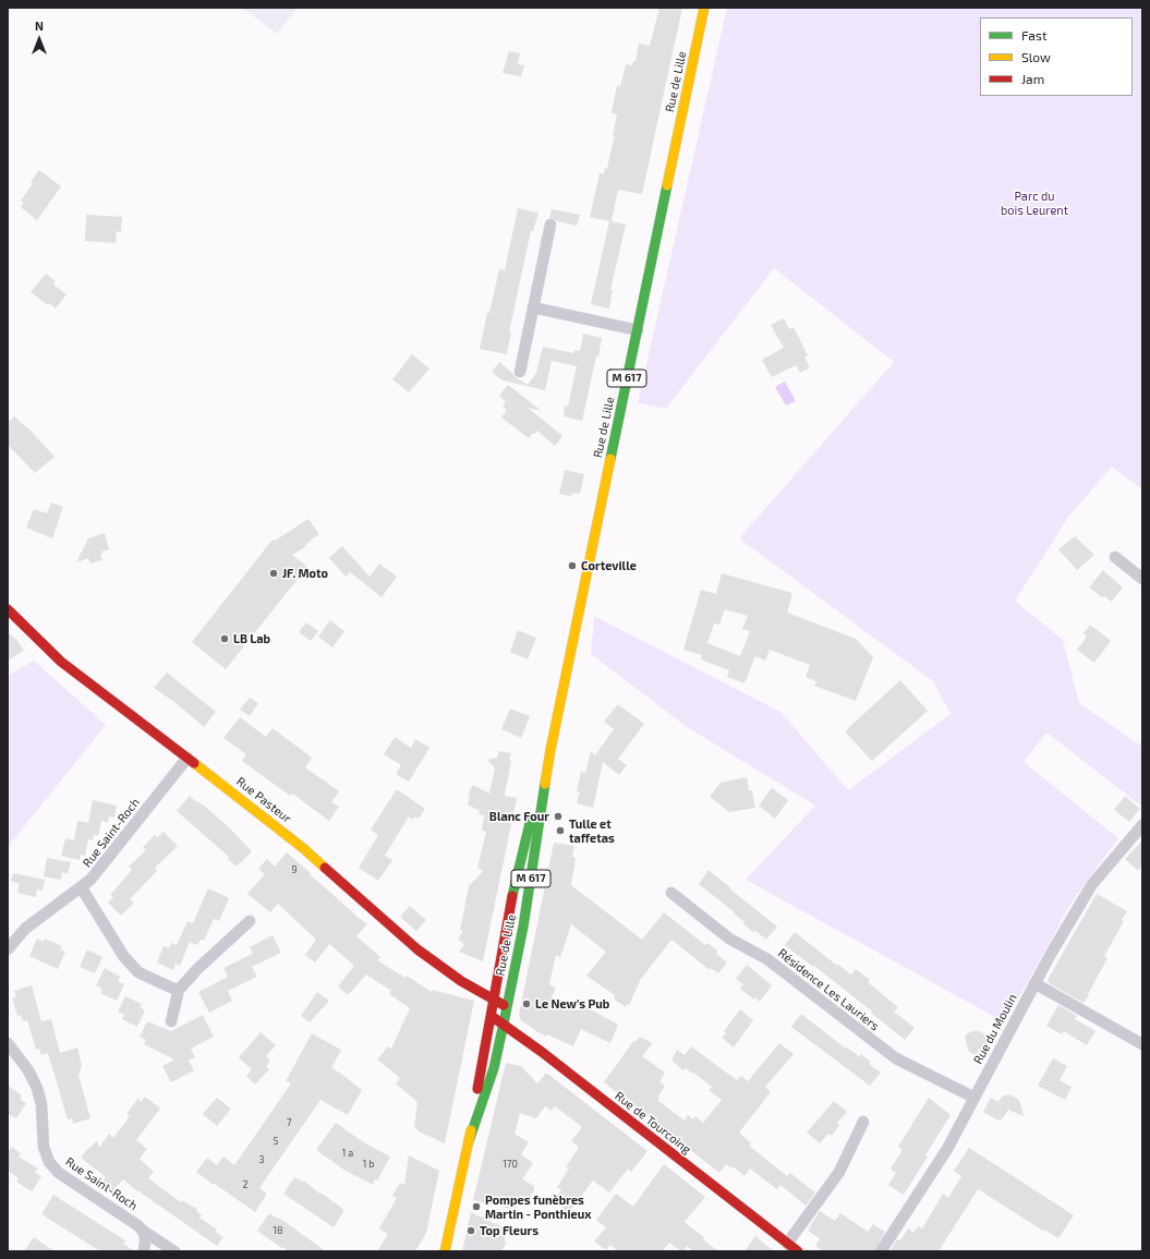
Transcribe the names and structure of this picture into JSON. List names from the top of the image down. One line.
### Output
{"streets":{"main road":["Rue de Lille","M 617","Rue Pasteur","Rue de Tourcoing"],"street":["Rue Saint-Roch","Résidence Les Lauriers","Rue du Moulin"]},"crossings":[["Rue de Lille","Rue Pasteur"],["Rue de Lille","Rue de Tourcoing"],["Rue Pasteur","Rue Saint-Roch"],["Résidence Les Lauriers","Rue du Moulin"]],"parks":["Parc du bois Leurent"],"places":["Corteville","JF. Moto","LB Lab","Blanc Four","Tulle et taffetas","Le New's Pub","Pompes funèbres Martin - Ponthieux","Top Fleurs"],"house_numbers":["9","7","5","1 a","3","1 b","170","2","18"],"legend":["Fast","Slow","Jam"],"north":"top"}
